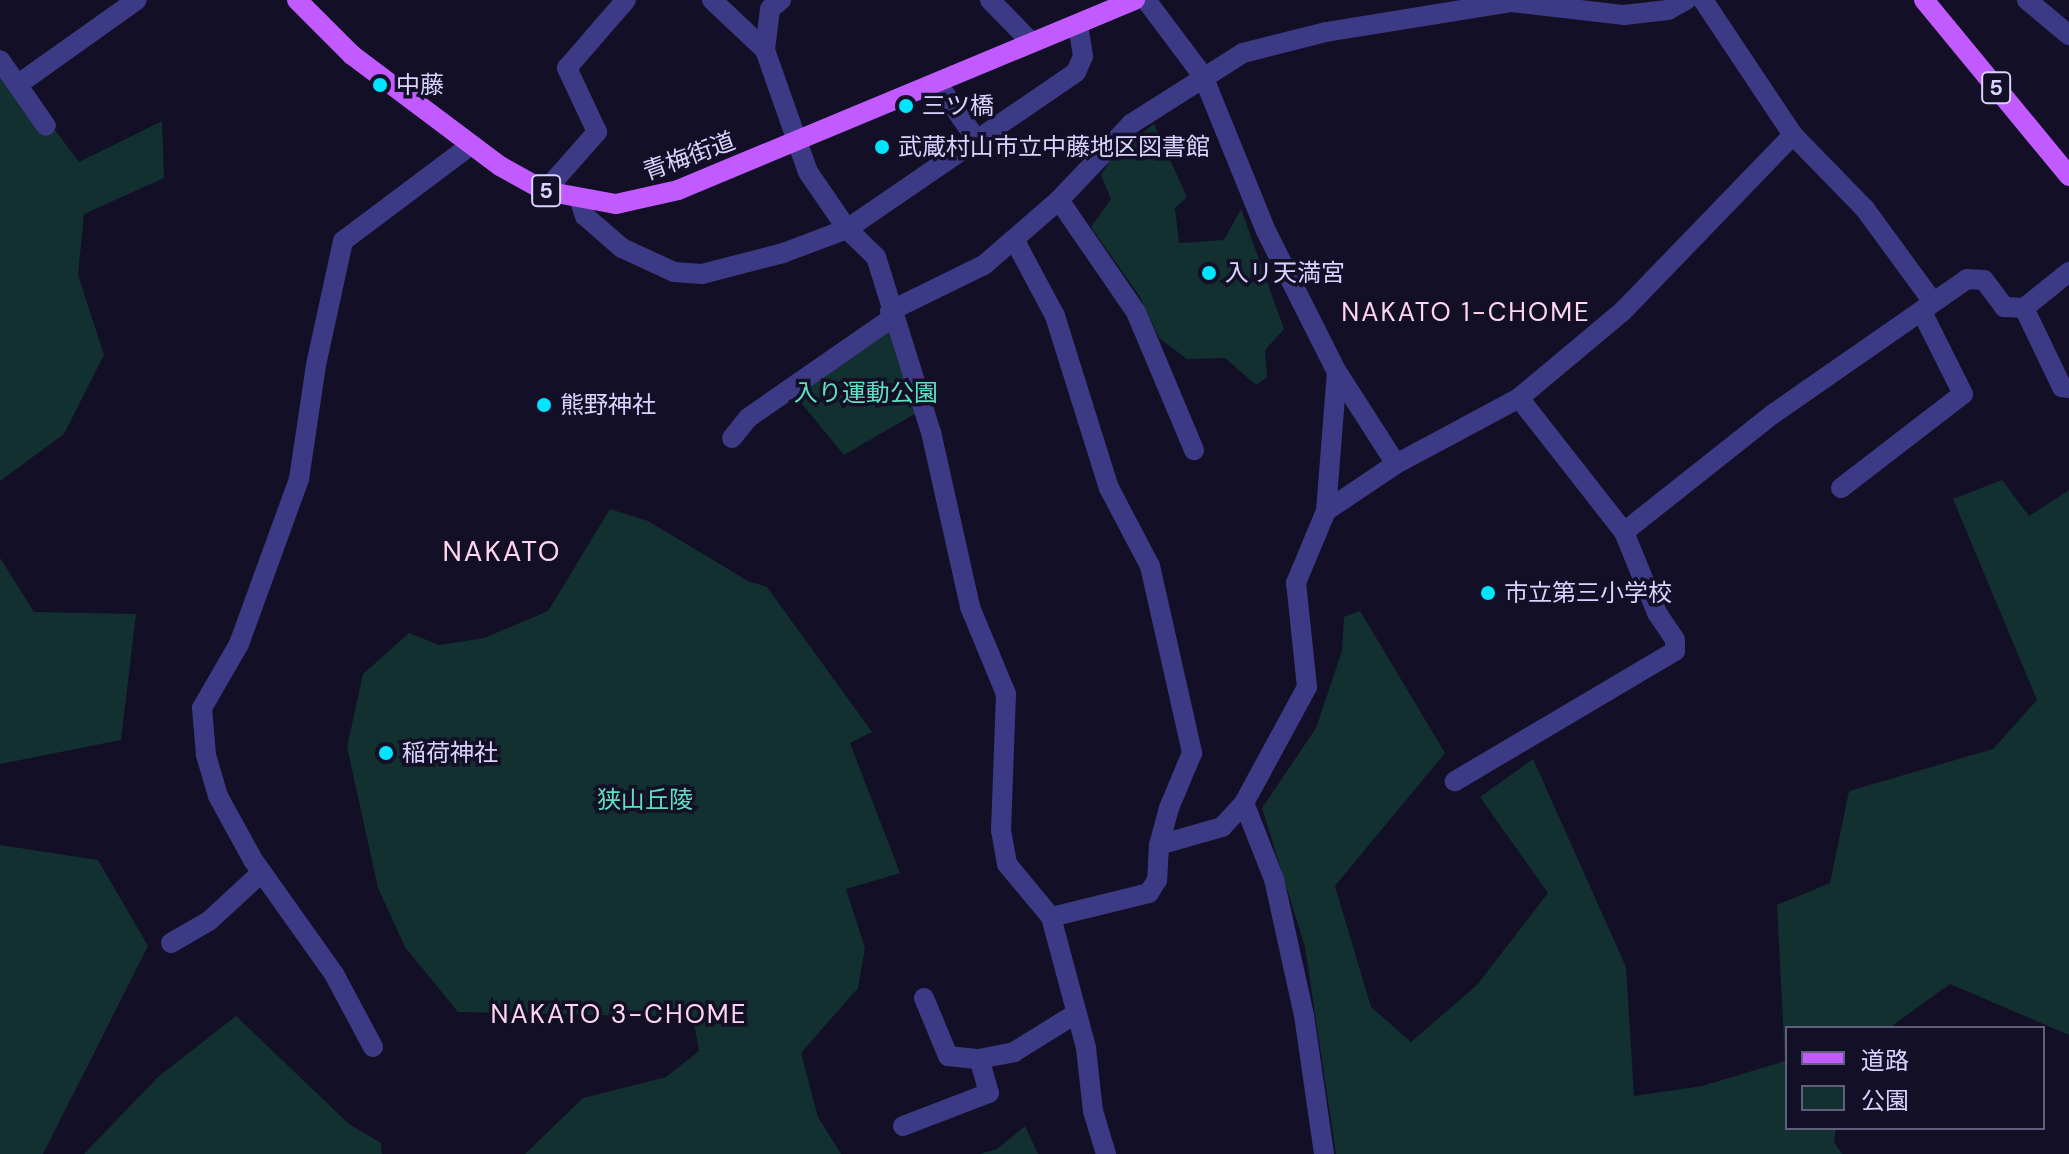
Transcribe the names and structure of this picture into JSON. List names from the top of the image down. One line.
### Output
{"streets":{"main road":["5","青梅街道"]},"districts":["NAKATO 1-CHOME","NAKATO","NAKATO 3-CHOME"],"parks":["入り運動公園","狭山丘陵"],"places":["中藤","三ツ橋","武蔵村山市立中藤地区図書館","入リ天満宮","熊野神社","市立第三小学校","稲荷神社"],"legend":["道路","公園"]}
